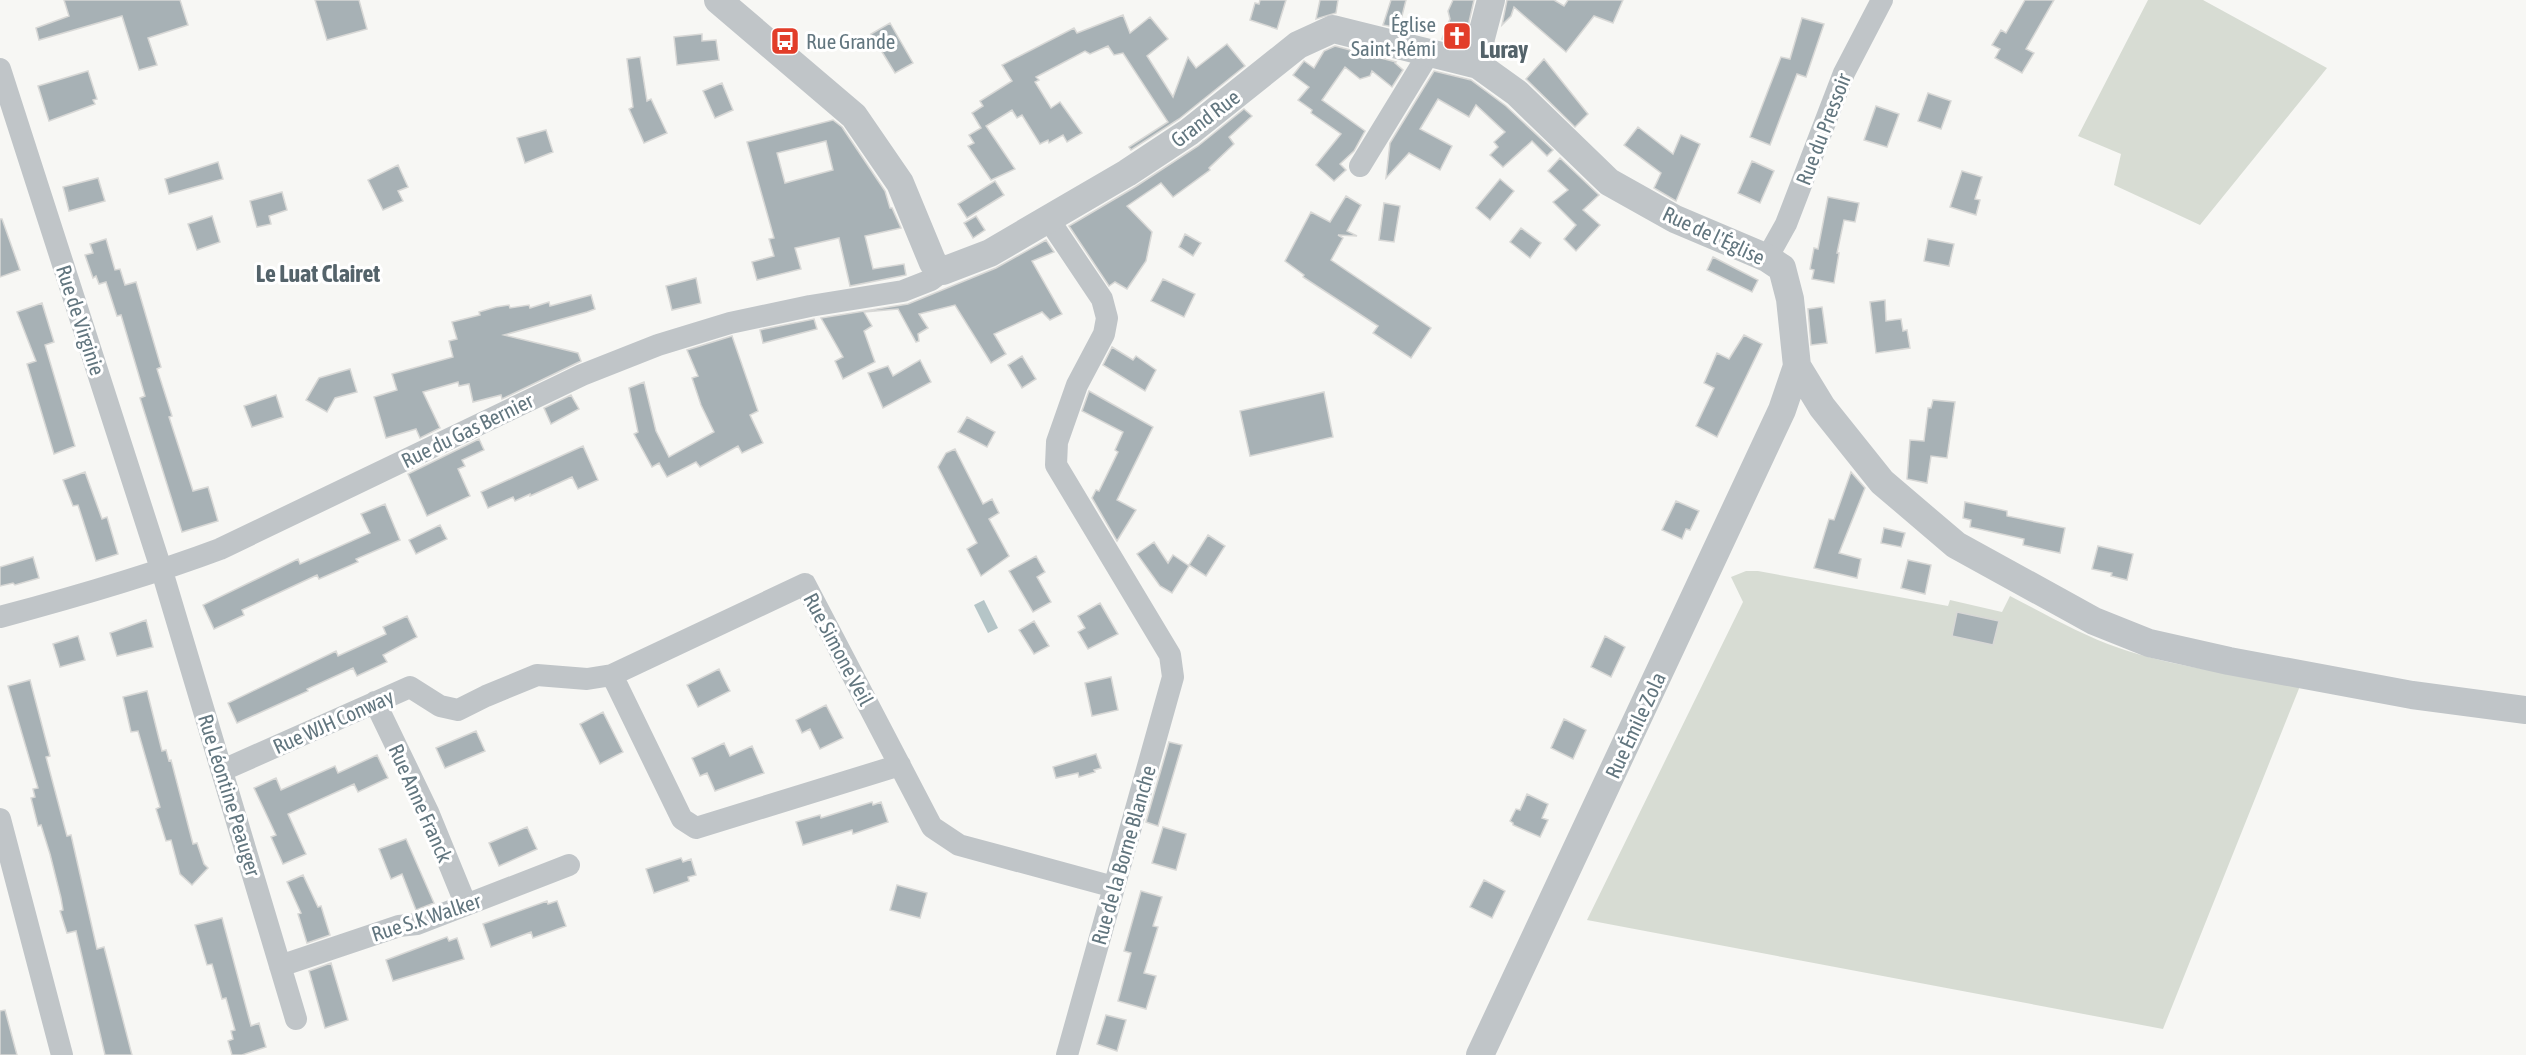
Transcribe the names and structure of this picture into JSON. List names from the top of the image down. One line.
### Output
{"streets":{"street":["Grand Rue","Rue du Pressoir","Rue de l'Église","Rue de Virginie","Rue du Gas Bernier","Rue Simone Veil","Rue WJH Conway","Rue Émile Zola","Rue Léontine Peauger","Rue Anne Franck","Rue de la Borne Blanche","Rue S.K Walker"]},"crossings":[["Grand Rue","Rue de l'Église"],["Grand Rue","Rue du Gas Bernier"],["Grand Rue","Rue de la Borne Blanche"],["Rue du Pressoir","Rue de l'Église"],["Rue de l'Église","Rue Émile Zola"],["Rue de Virginie","Rue du Gas Bernier"],["Rue de Virginie","Rue Léontine Peauger"],["Rue du Gas Bernier","Rue Léontine Peauger"],["Rue Simone Veil","Rue WJH Conway"],["Rue Simone Veil","Rue de la Borne Blanche"],["Rue WJH Conway","Rue Léontine Peauger"],["Rue WJH Conway","Rue Anne Franck"],["Rue Léontine Peauger","Rue S.K Walker"],["Rue Anne Franck","Rue S.K Walker"]],"districts":["Luray","Le Luat Clairet"],"places":{"church":["Église Saint-Rémi"],"bus stop":["Rue Grande"]}}
